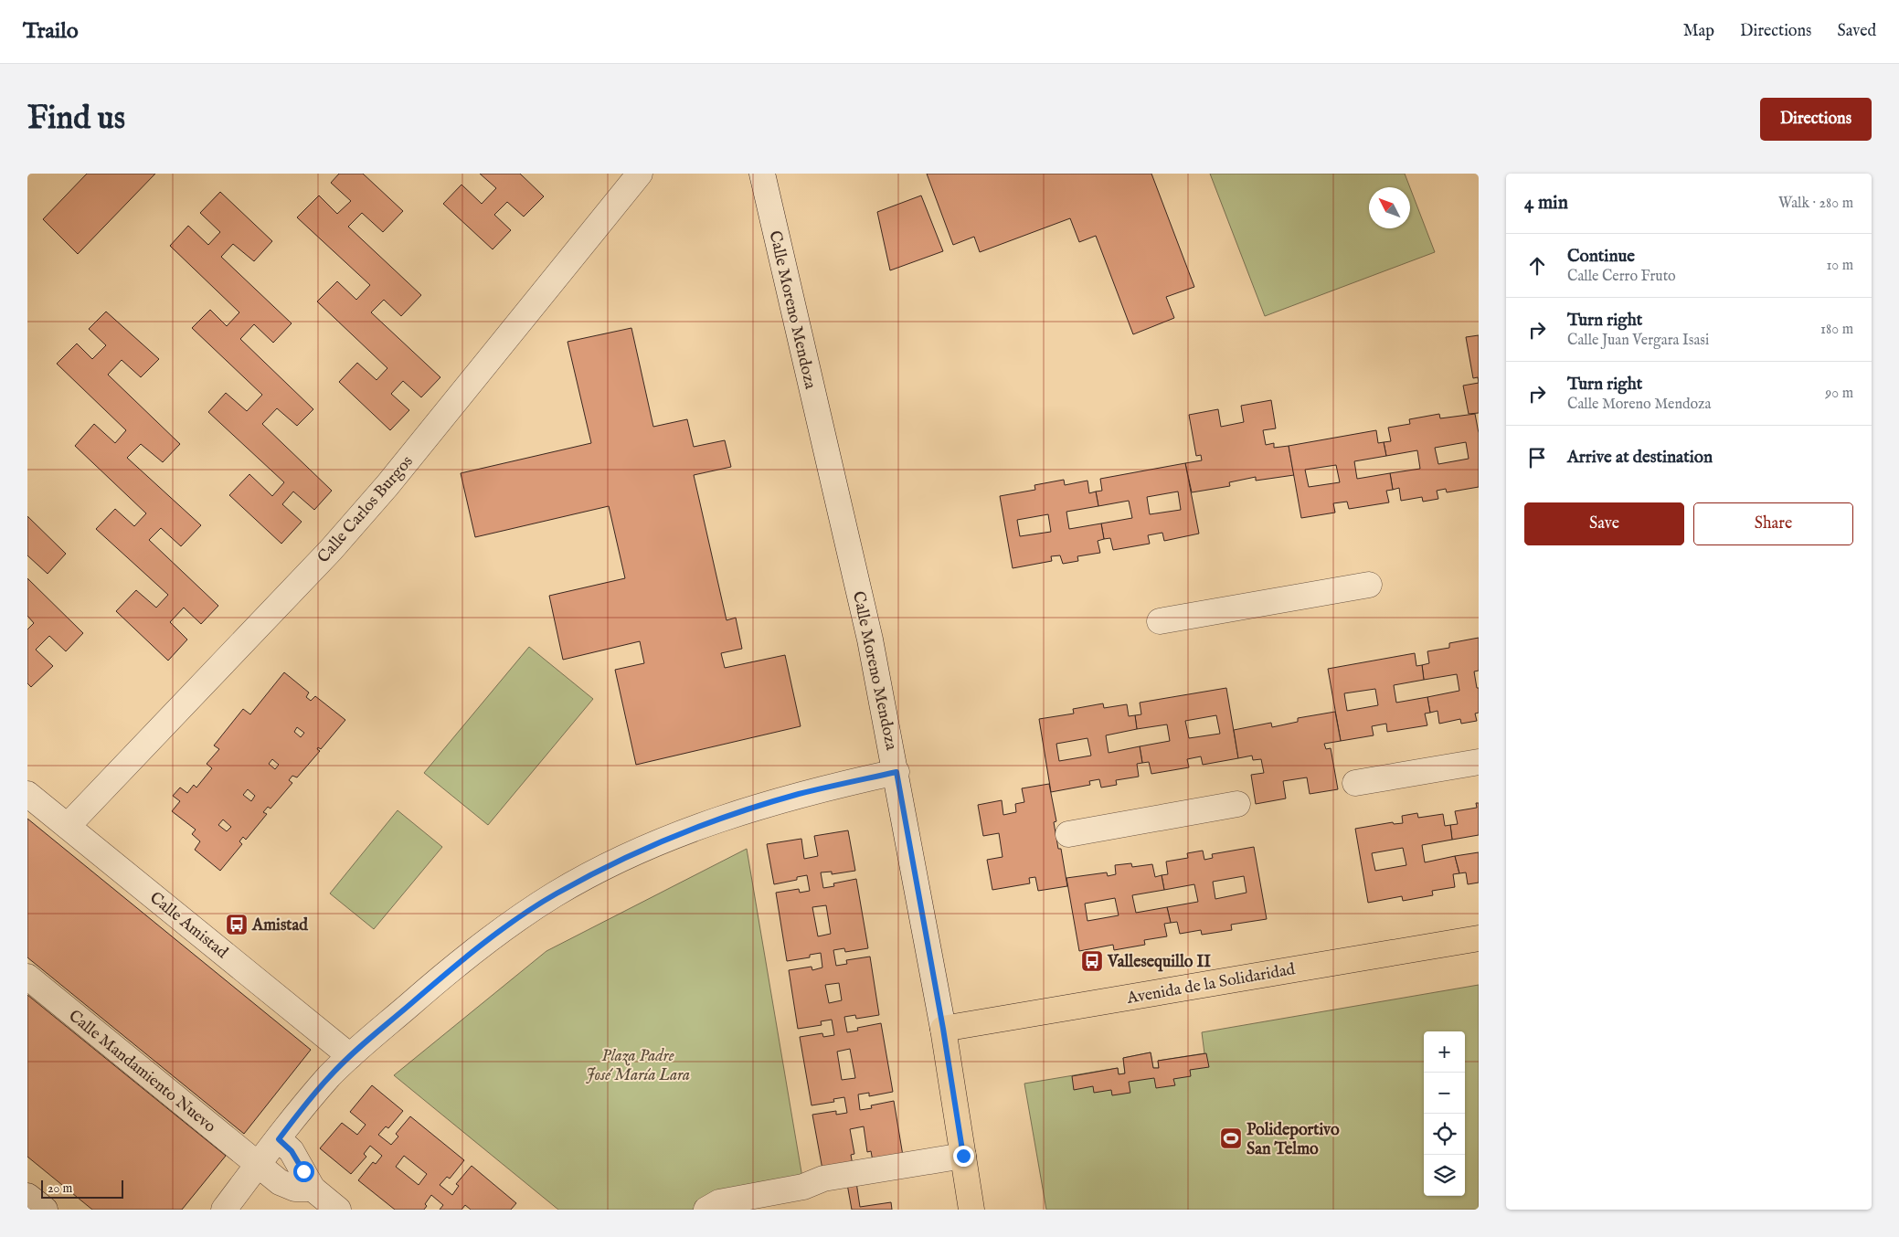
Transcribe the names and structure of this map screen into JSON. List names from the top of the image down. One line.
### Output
{"streets":{"main road":["Calle Moreno Mendoza","Avenida de la Solidaridad"],"street":["Calle Carlos Burgos","Calle Amistad","Calle Mandamiento Nuevo"]},"crossings":[["Calle Moreno Mendoza","Avenida de la Solidaridad"],["Calle Carlos Burgos","Calle Amistad"]],"parks":["Plaza Padre José María Lara"],"places":{"bus stop":["Amistad","Vallesequillo II"],"sports":["Polideportivo San Telmo"]},"scale_bar":"20 m","north":"top left","page":{"header":"Trailo","nav":["Map","Directions","Saved"],"buttons":["Directions",["Save","Share"]],"title":"Find us","heading":["4 min","Walk · 280 m"],"list":[["Continue","Calle Cerro Fruto","10 m"],["Turn right","Calle Juan Vergara Isasi","180 m"],["Turn right","Calle Moreno Mendoza","90 m"],"Arrive at destination"],"map_buttons":["+","−"],"scale":"20 m"}}
